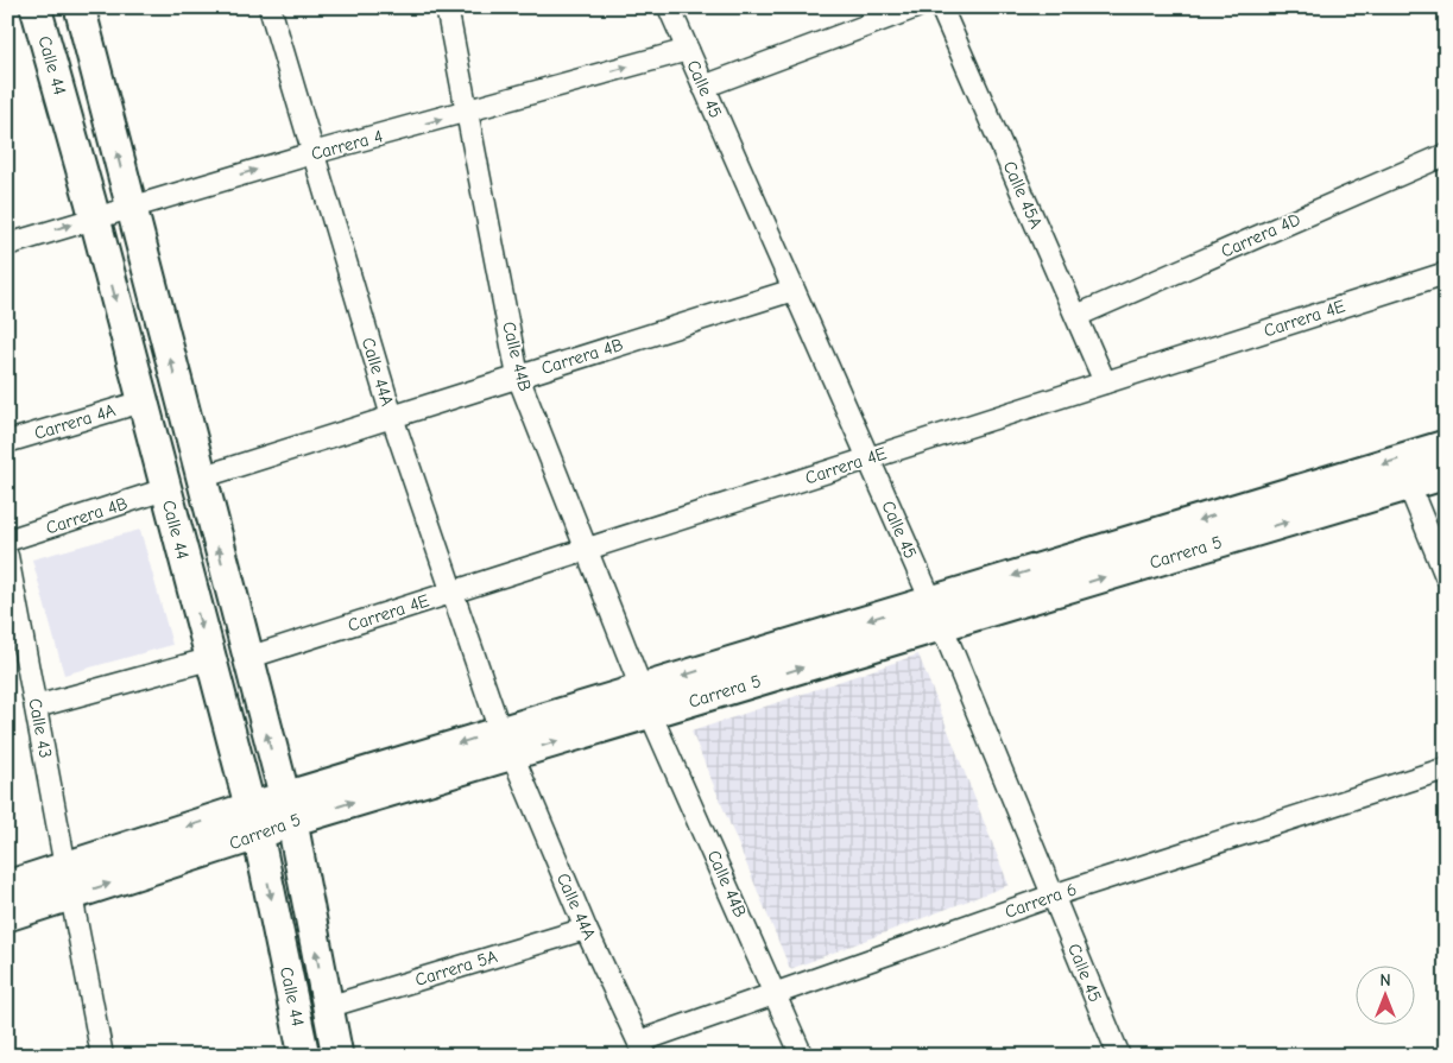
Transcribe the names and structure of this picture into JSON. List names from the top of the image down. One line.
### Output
{"streets":{"main road":["Calle 44","Carrera 5"],"street":["Calle 45","Carrera 4","Calle 45A","Carrera 4D","Carrera 4E","Calle 44B","Carrera 4B","Calle 44A","Carrera 4A","Calle 43","Carrera 6","Carrera 5A"]},"crossings":[["Calle 44","Carrera 4"],["Calle 44","Carrera 4E"],["Calle 44","Carrera 4B"],["Calle 44","Carrera 4A"],["Calle 44","Carrera 5"],["Calle 44","Carrera 5A"],["Calle 45","Carrera 4"],["Calle 45","Carrera 4E"],["Calle 45","Carrera 4B"],["Calle 45","Carrera 5"],["Calle 45","Carrera 6"],["Carrera 4","Calle 44B"],["Carrera 4","Calle 44A"],["Calle 45A","Carrera 4D"],["Calle 45A","Carrera 4E"],["Carrera 4E","Calle 44B"],["Carrera 4E","Calle 44A"],["Calle 44B","Carrera 4B"],["Calle 44B","Carrera 5"],["Calle 44B","Carrera 6"],["Carrera 4B","Calle 44A"],["Calle 44A","Carrera 5"],["Calle 44A","Carrera 6"],["Calle 44A","Carrera 5A"],["Carrera 5","Calle 43"]],"one_way":["Carrera 4"],"north":"top"}
